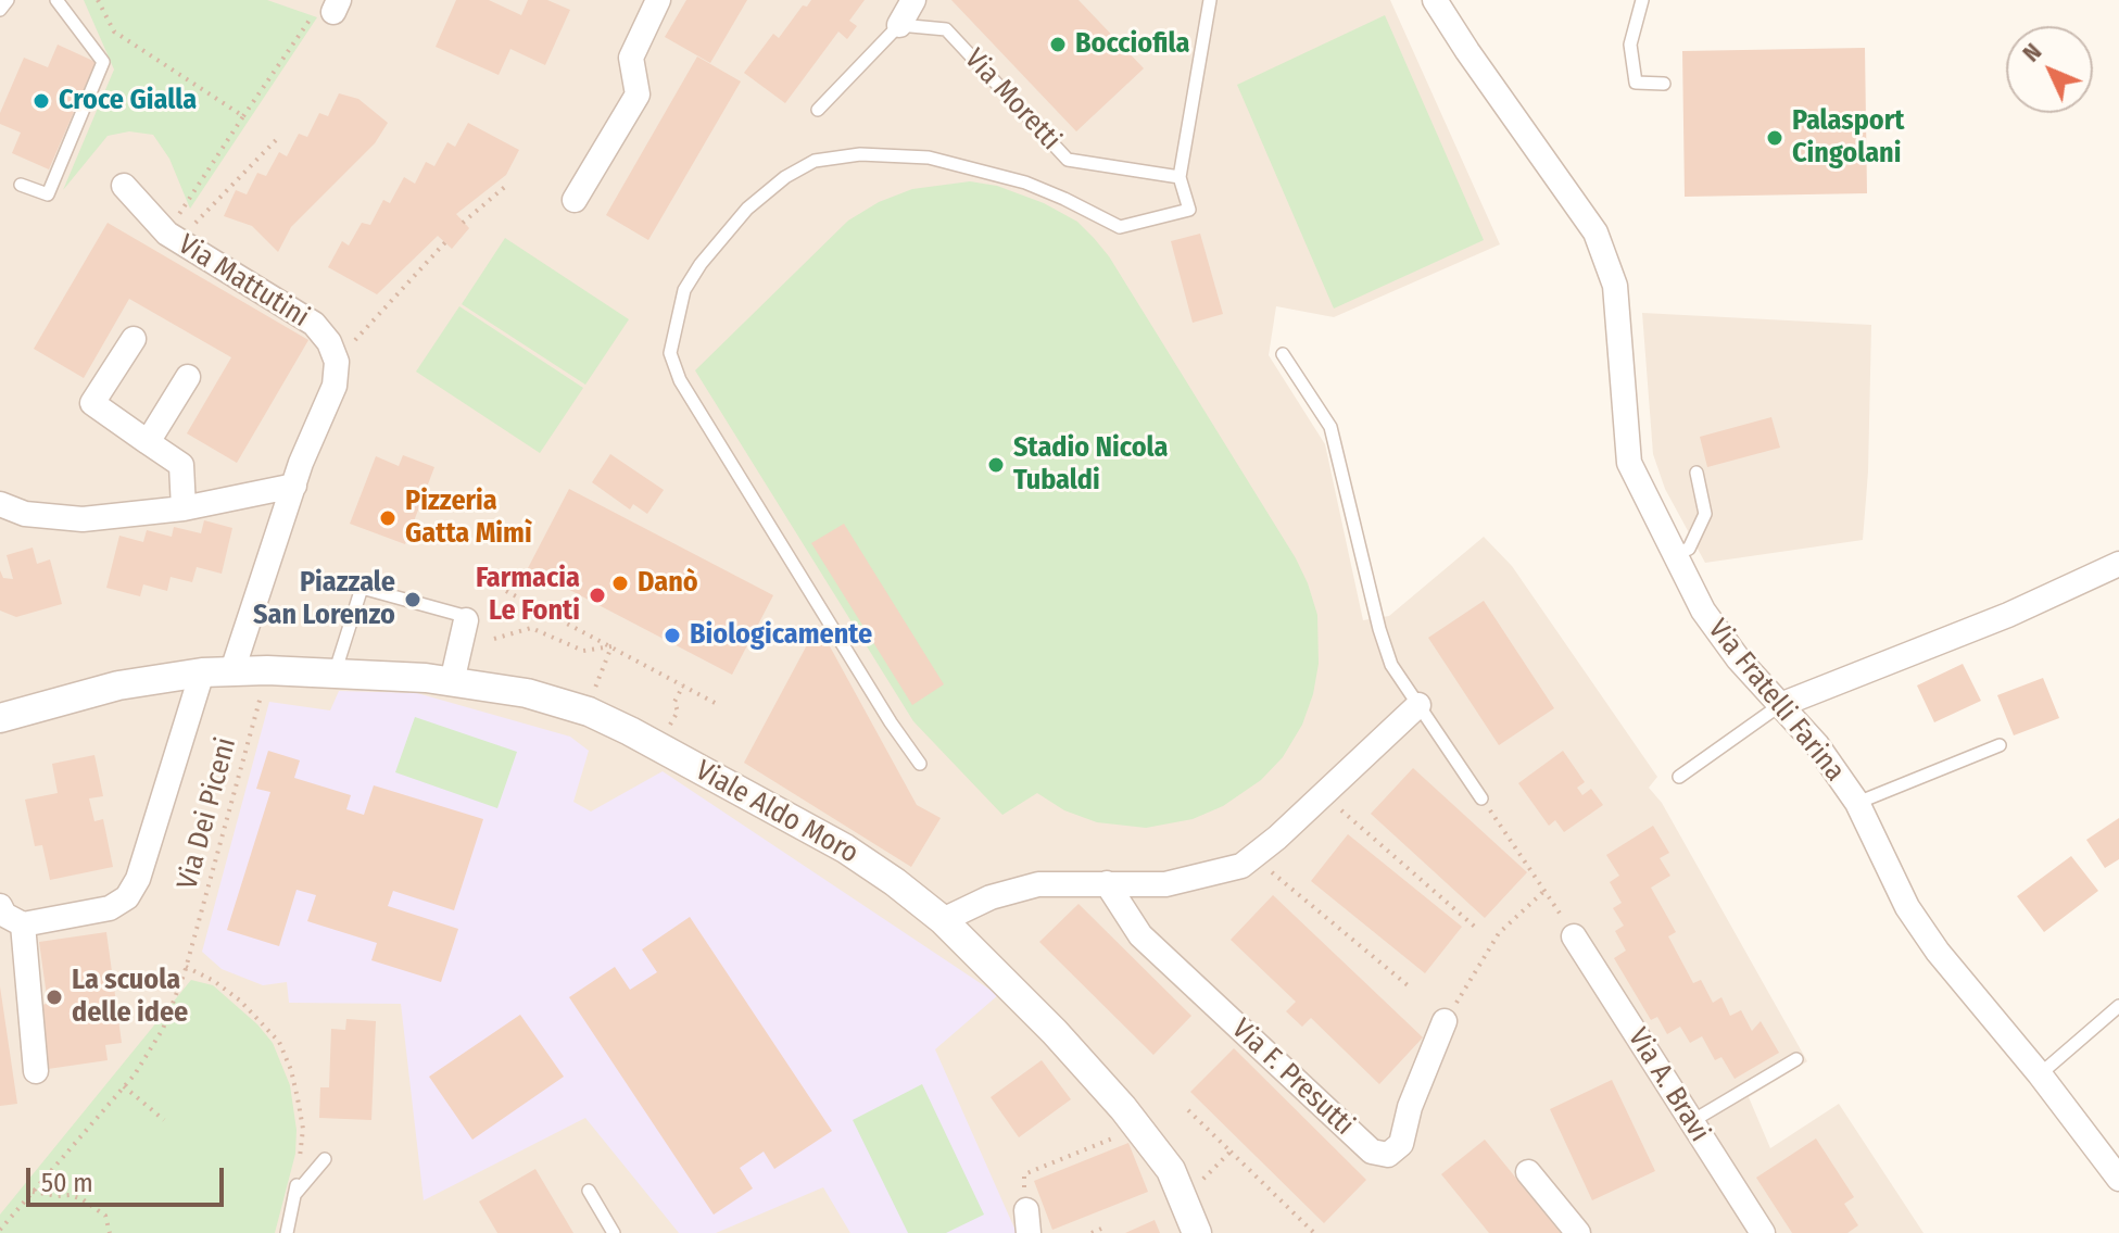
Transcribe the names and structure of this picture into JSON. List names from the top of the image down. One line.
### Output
{"streets":{"street":["Via Mattutini","Via Fratelli Farina","Viale Aldo Moro","Via F. Presutti","Via A. Bravi"],"lane":["Via Moretti"],"path":["Via Dei Piceni"]},"crossings":[["Viale Aldo Moro","Via Dei Piceni"]],"places":["Bocciofila","Croce Gialla","Palasport Cingolani","Stadio Nicola Tubaldi","Pizzeria Gatta Mimì","Danò","Farmacia Le Fonti","Piazzale San Lorenzo","Biologicamente","La scuola delle idee"],"scale_bar":"50 m","north":"top left"}
